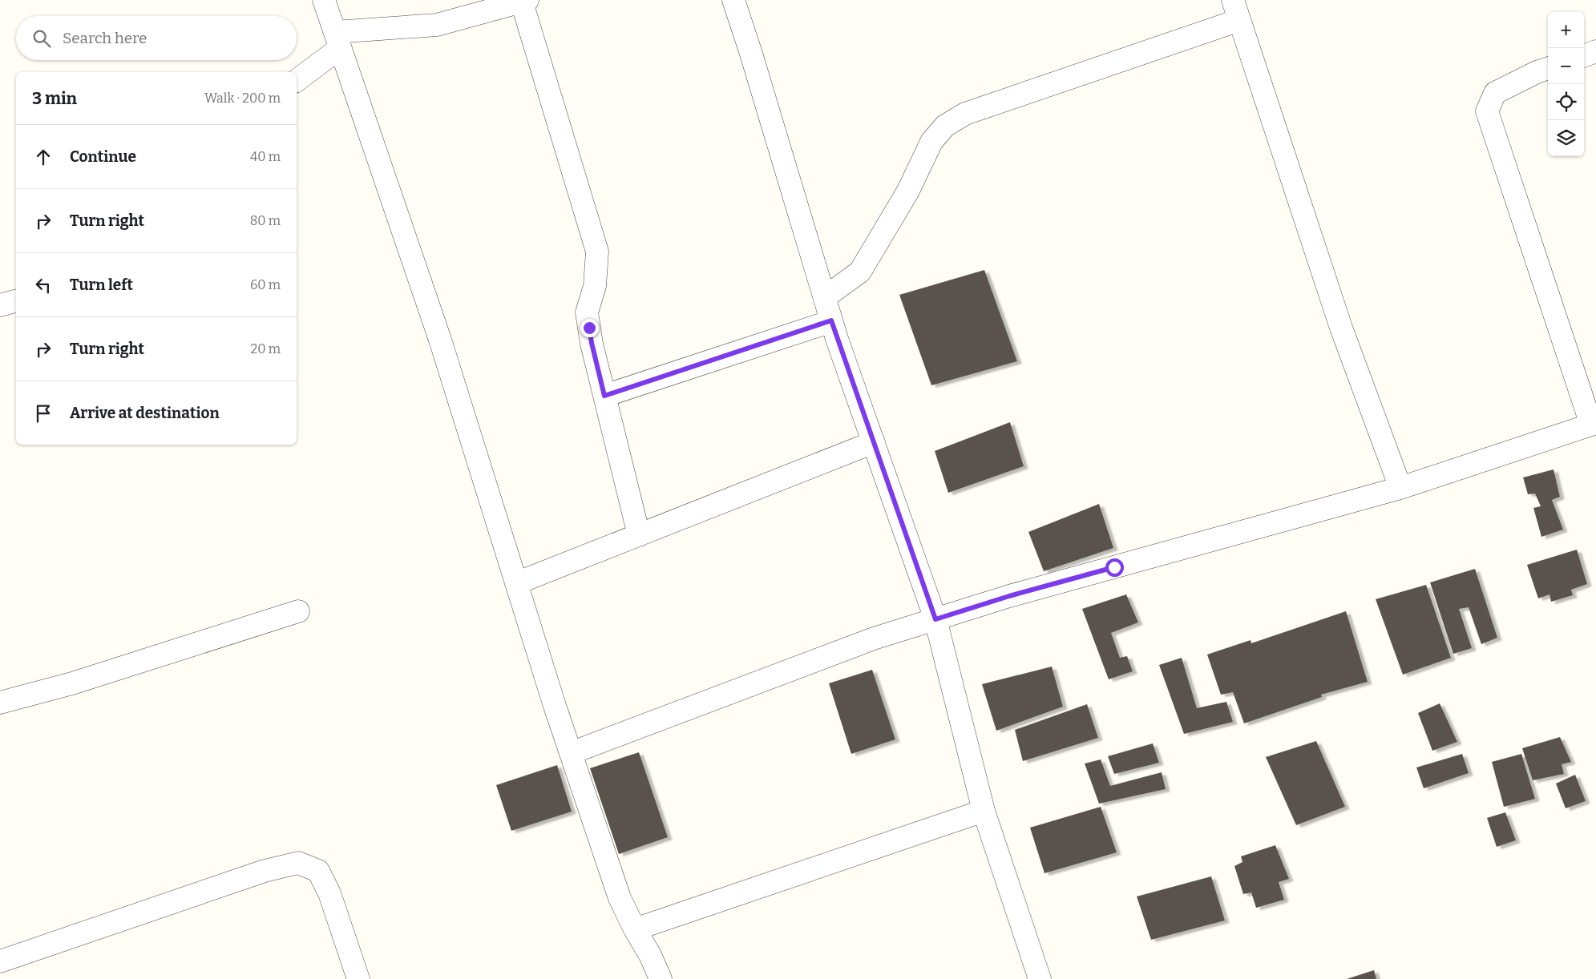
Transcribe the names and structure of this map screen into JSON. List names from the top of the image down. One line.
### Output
{"page":{"map_buttons":["+","−"],"search":"Search here","heading":["3 min","Walk · 200 m"],"list":[["Continue","40 m"],["Turn right","80 m"],["Turn left","60 m"],["Turn right","20 m"],"Arrive at destination"]}}
